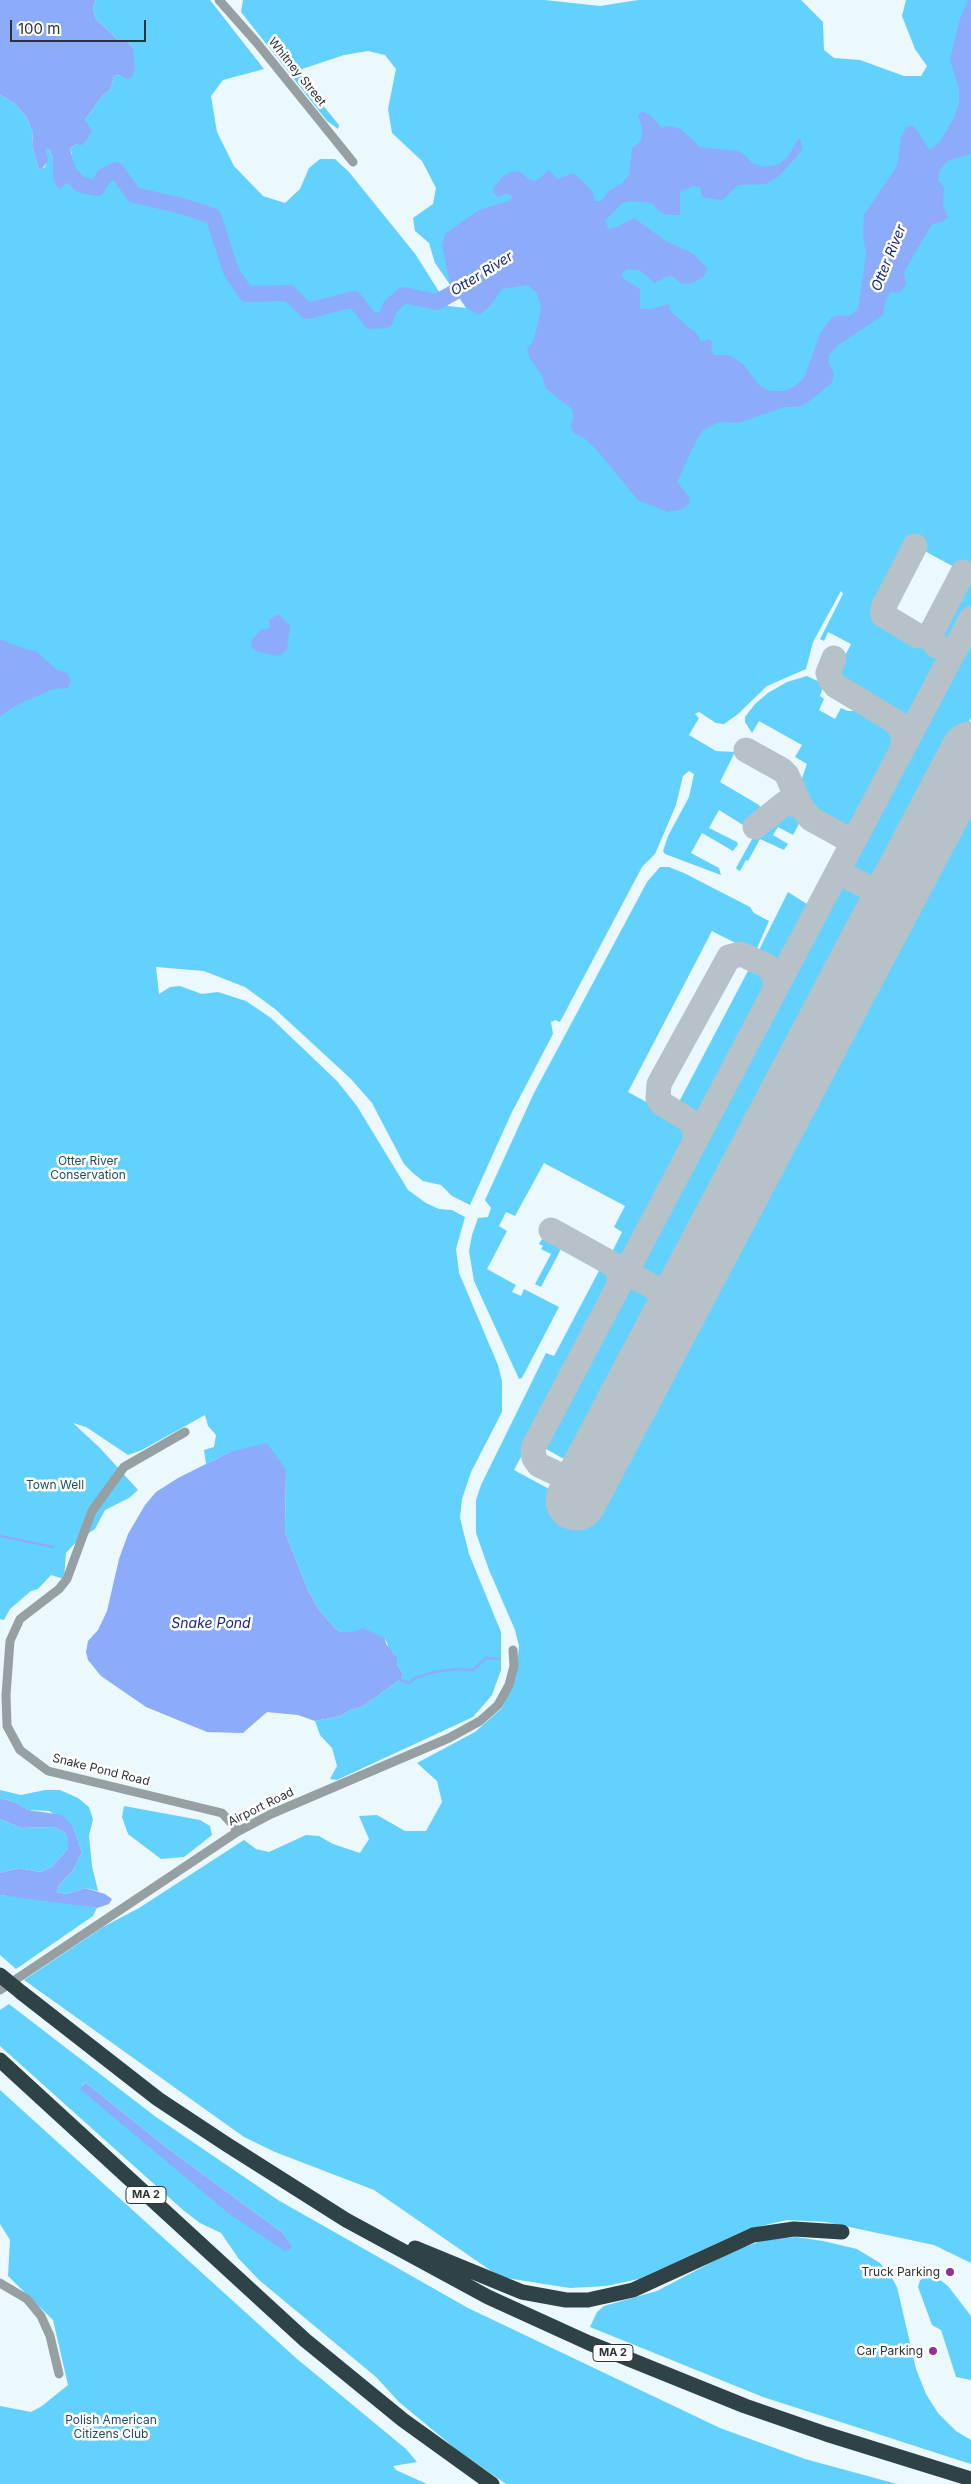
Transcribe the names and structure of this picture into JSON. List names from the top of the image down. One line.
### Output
{"streets":{"highway":["MA 2"],"street":["Whitney Street","Snake Pond Road","Airport Road"]},"crossings":[["Snake Pond Road","Airport Road"]],"water":["Otter River","Snake Pond"],"parks":["Otter River Conservation","Town Well","Polish American Citizens Club"],"places":["Truck Parking","Car Parking"],"scale_bar":"100 m"}
